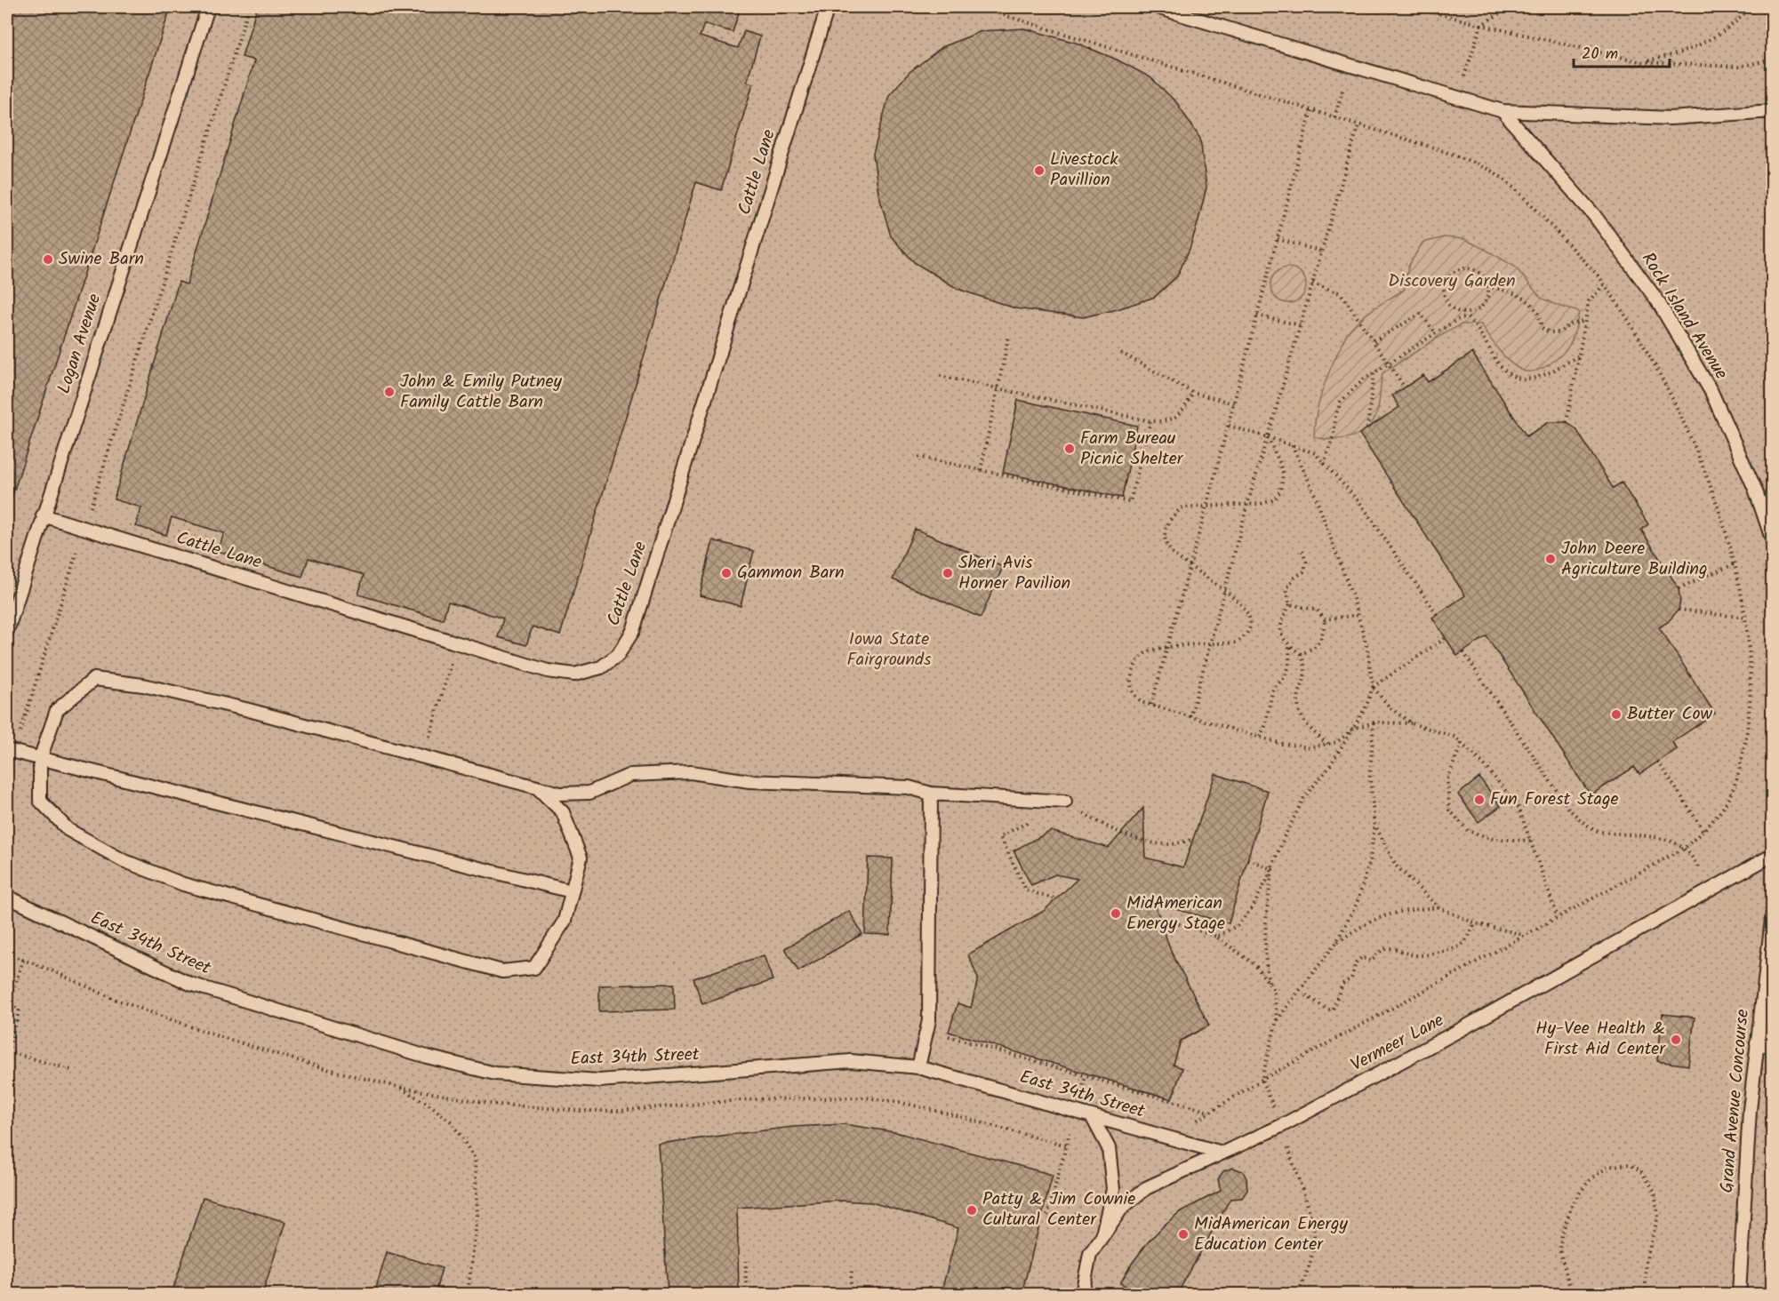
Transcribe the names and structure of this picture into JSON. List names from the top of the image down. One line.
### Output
{"streets":{"lane":["Cattle Lane","Rock Island Avenue","Logan Avenue","East 34th Street","Vermeer Lane","Grand Avenue Concourse"]},"crossings":[["Cattle Lane","Logan Avenue"],["East 34th Street","Vermeer Lane"]],"parks":["Discovery Garden","Iowa State Fairgrounds"],"places":["Livestock Pavillion","Swine Barn","John & Emily Putney Family Cattle Barn","Farm Bureau Picnic Shelter","John Deere Agriculture Building","Gammon Barn","Sheri Avis Horner Pavilion","Butter Cow","Fun Forest Stage","MidAmerican Energy Stage","Hy-Vee Health & First Aid Center","Patty & Jim Cownie Cultural Center","MidAmerican Energy Education Center"],"scale_bar":"20 m"}
